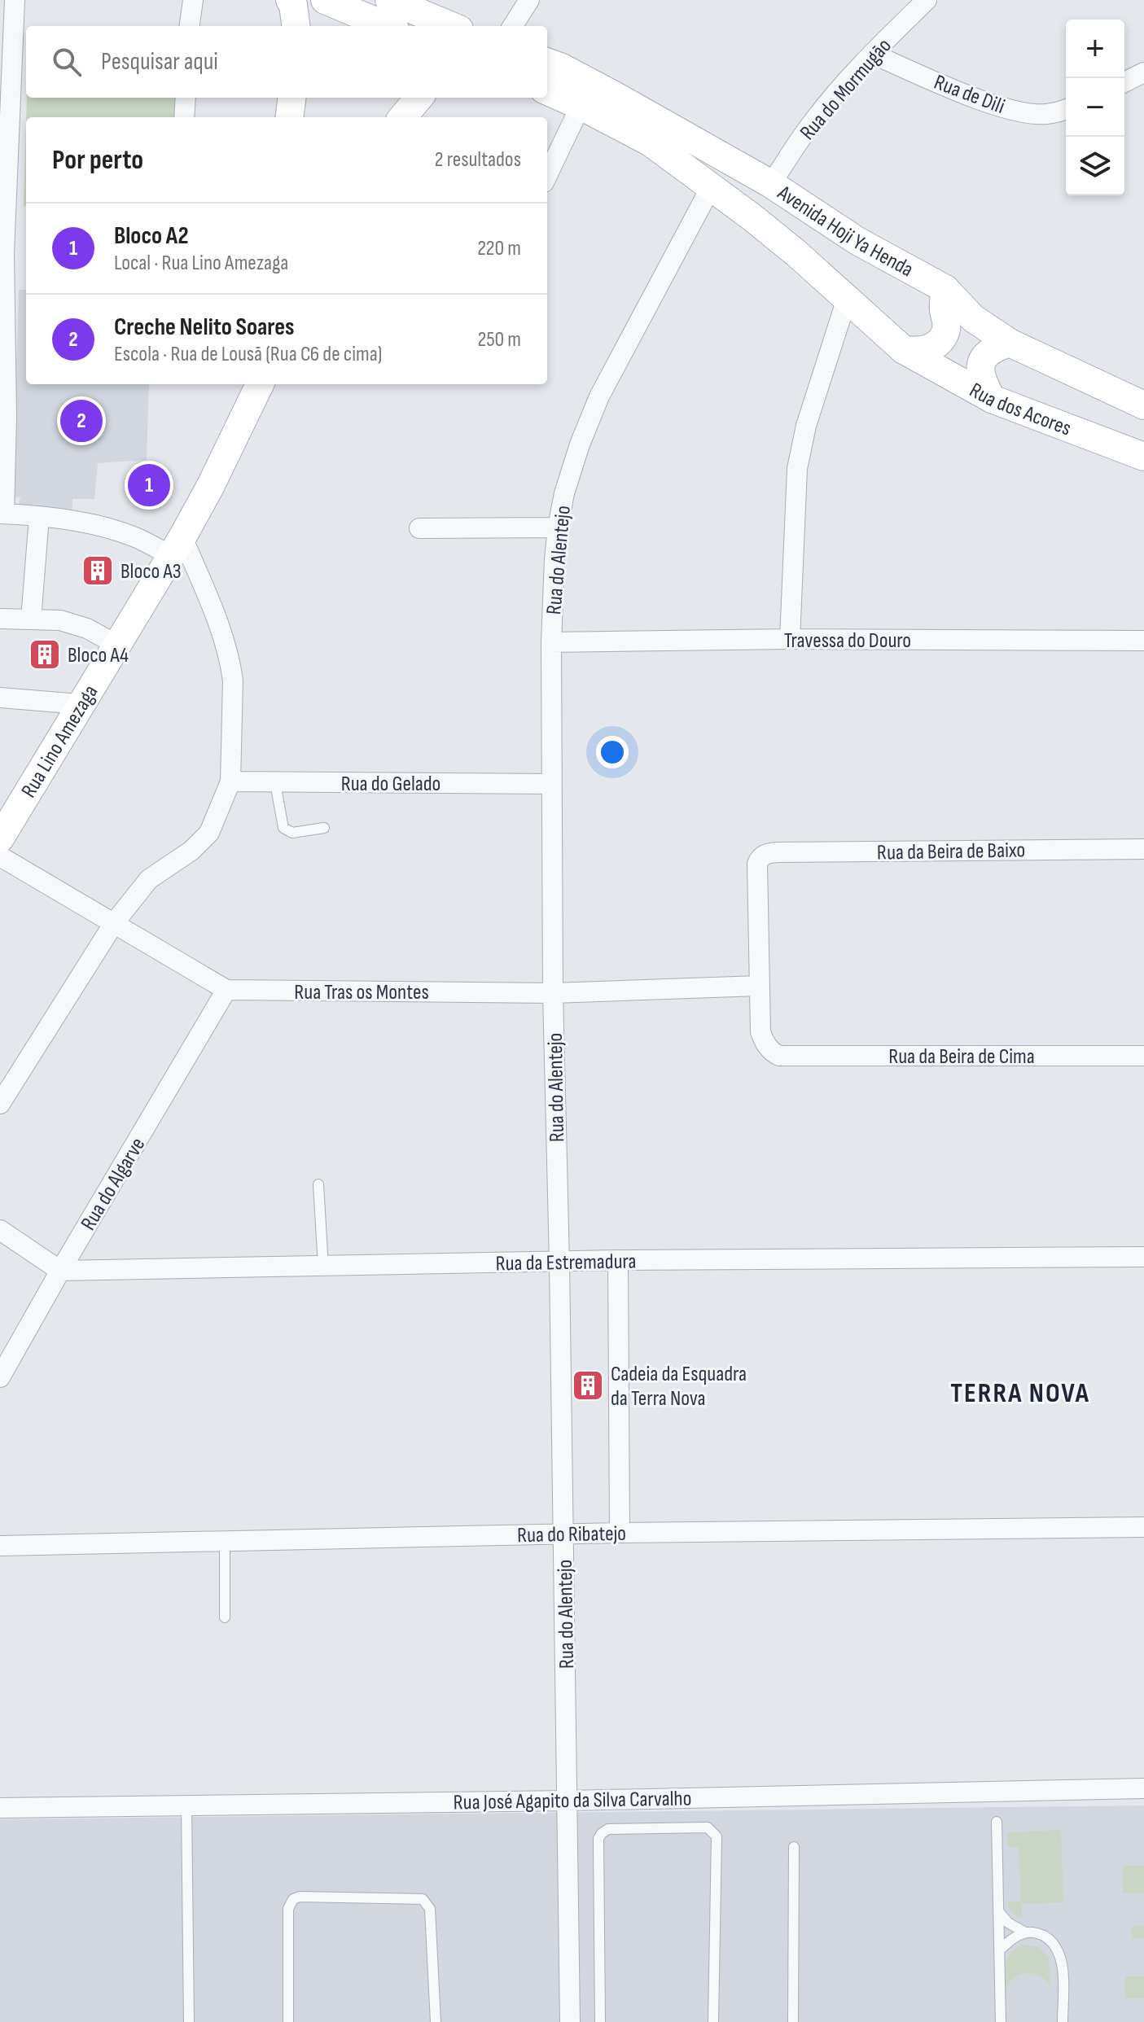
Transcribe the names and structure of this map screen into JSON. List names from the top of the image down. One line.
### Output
{"streets":{"main road":["Avenida Hoji Ya Henda","Rua dos Acores","Rua Lino Amezaga"],"street":["Rua do Mormugão","Rua de Dili","Rua do Alentejo","Travessa do Douro","Rua do Gelado","Rua da Beira de Baixo","Rua Tras os Montes","Rua da Beira de Cima","Rua do Algarve","Rua da Estremadura","Rua do Ribatejo","Rua José Agapito da Silva Carvalho"]},"crossings":[["Rua do Mormugão","Rua de Dili"],["Rua do Mormugão","Avenida Hoji Ya Henda"],["Avenida Hoji Ya Henda","Rua dos Acores"],["Avenida Hoji Ya Henda","Rua do Alentejo"],["Rua do Alentejo","Travessa do Douro"],["Rua do Alentejo","Rua do Gelado"],["Rua do Alentejo","Rua Tras os Montes"],["Rua do Alentejo","Rua da Estremadura"],["Rua do Alentejo","Rua do Ribatejo"],["Rua do Alentejo","Rua José Agapito da Silva Carvalho"],["Rua da Beira de Baixo","Rua Tras os Montes"],["Rua da Beira de Baixo","Rua da Beira de Cima"],["Rua Tras os Montes","Rua da Beira de Cima"],["Rua Tras os Montes","Rua do Algarve"],["Rua do Algarve","Rua da Estremadura"]],"districts":["TERRA NOVA"],"places":{"building":["Bloco A3","Bloco A4","Cadeia da Esquadra da Terra Nova"]},"page":{"map_buttons":["+","−"],"search":"Pesquisar aqui","heading":["Por perto","2 resultados"],"list":[{"mark":"1","name":"Bloco A2","note":"Local · Rua Lino Amezaga","value":"220 m"},{"mark":"2","name":"Creche Nelito Soares","note":"Escola · Rua de Lousã (Rua C6 de cima)","value":"250 m"}],"pins":["2","1"]}}
